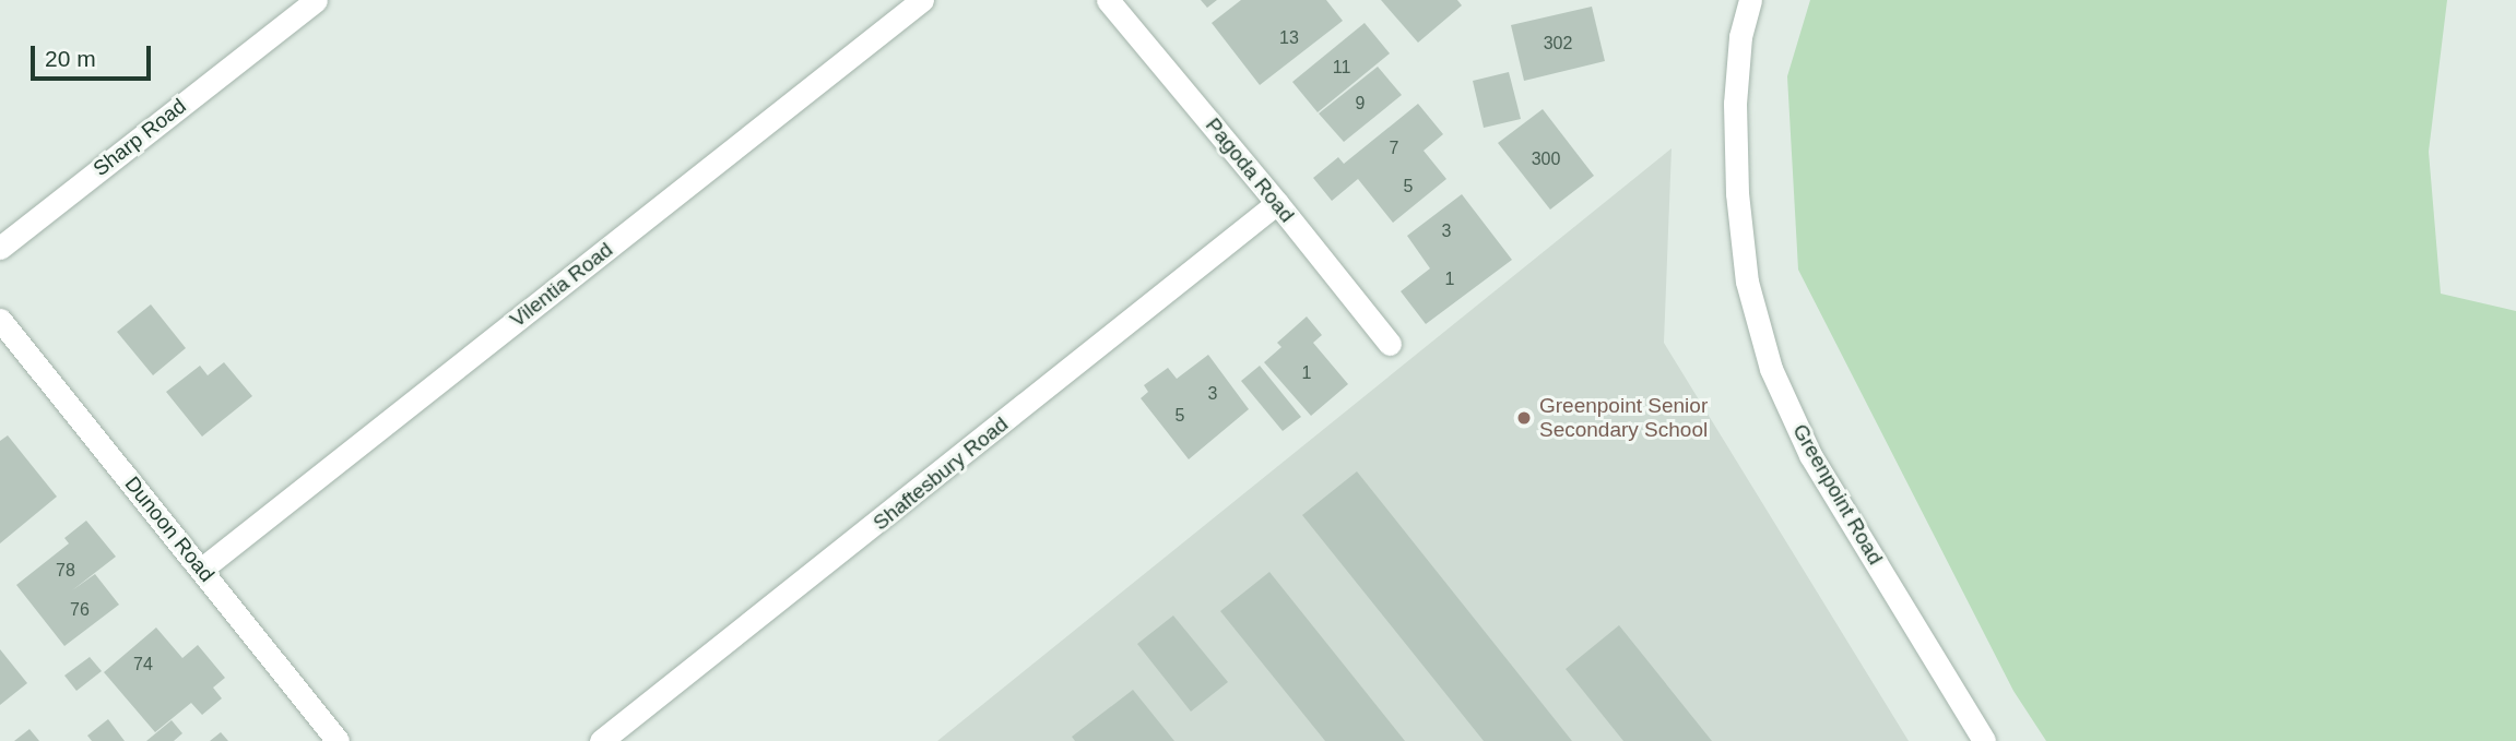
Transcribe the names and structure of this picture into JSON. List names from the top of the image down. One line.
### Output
{"streets":{"street":["Sharp Road","Pagoda Road","Vilentia Road","Shaftesbury Road","Greenpoint Road","Dunoon Road"]},"crossings":[["Pagoda Road","Shaftesbury Road"],["Vilentia Road","Dunoon Road"]],"places":["Greenpoint Senior Secondary School"],"house_numbers":["13","302","11","9","7","300","5","3","1","1","3","5","78","76","74"],"scale_bar":"20 m"}
